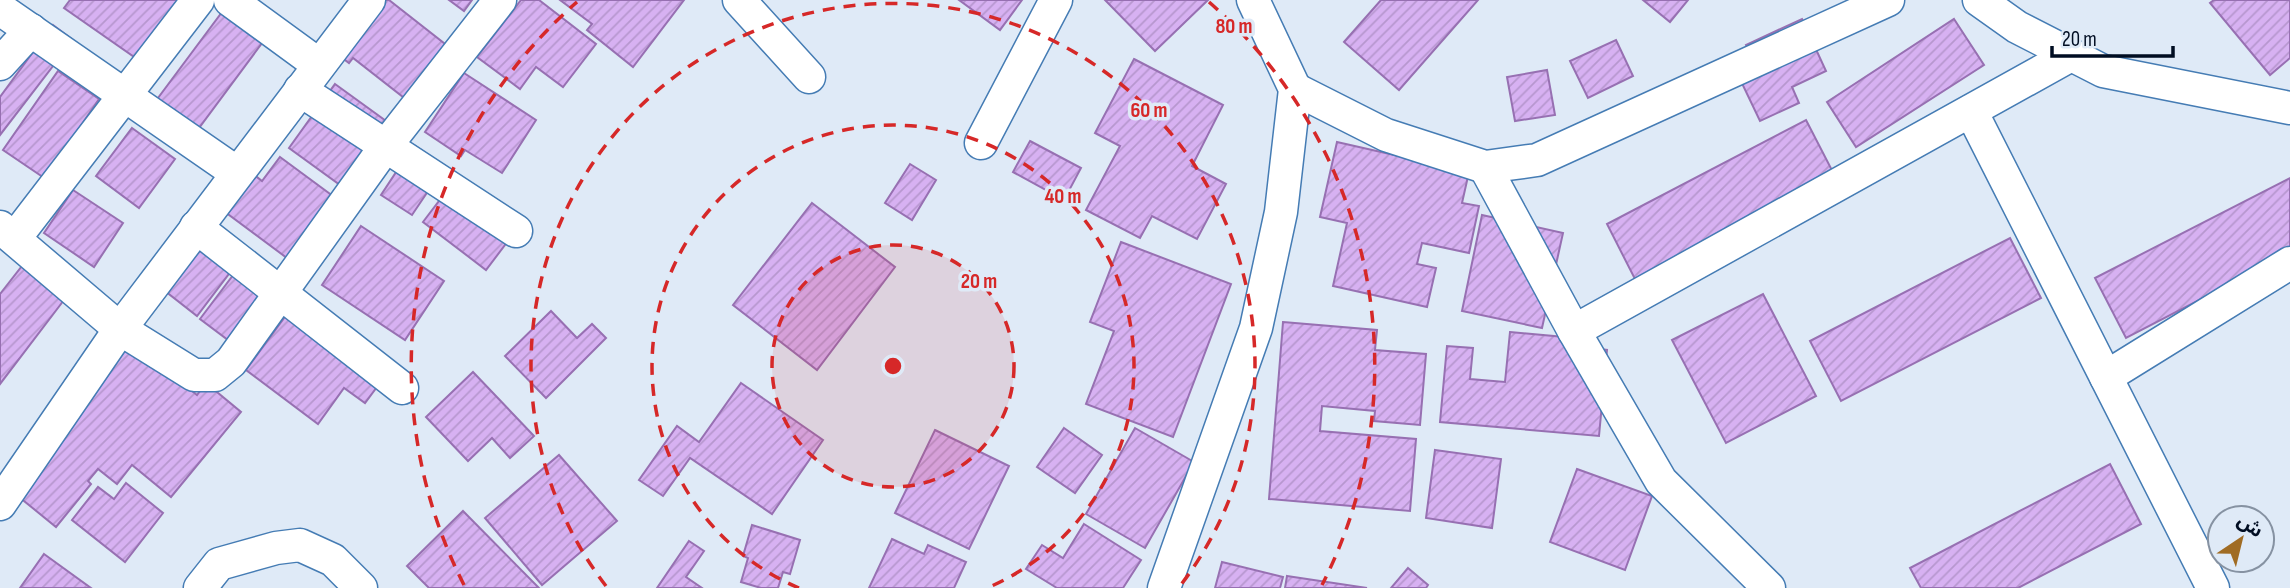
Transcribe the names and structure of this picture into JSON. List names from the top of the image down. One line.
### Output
{"scale_bar":"20 m","north":"top right","rings":["80 m","60 m","40 m","20 m"]}
